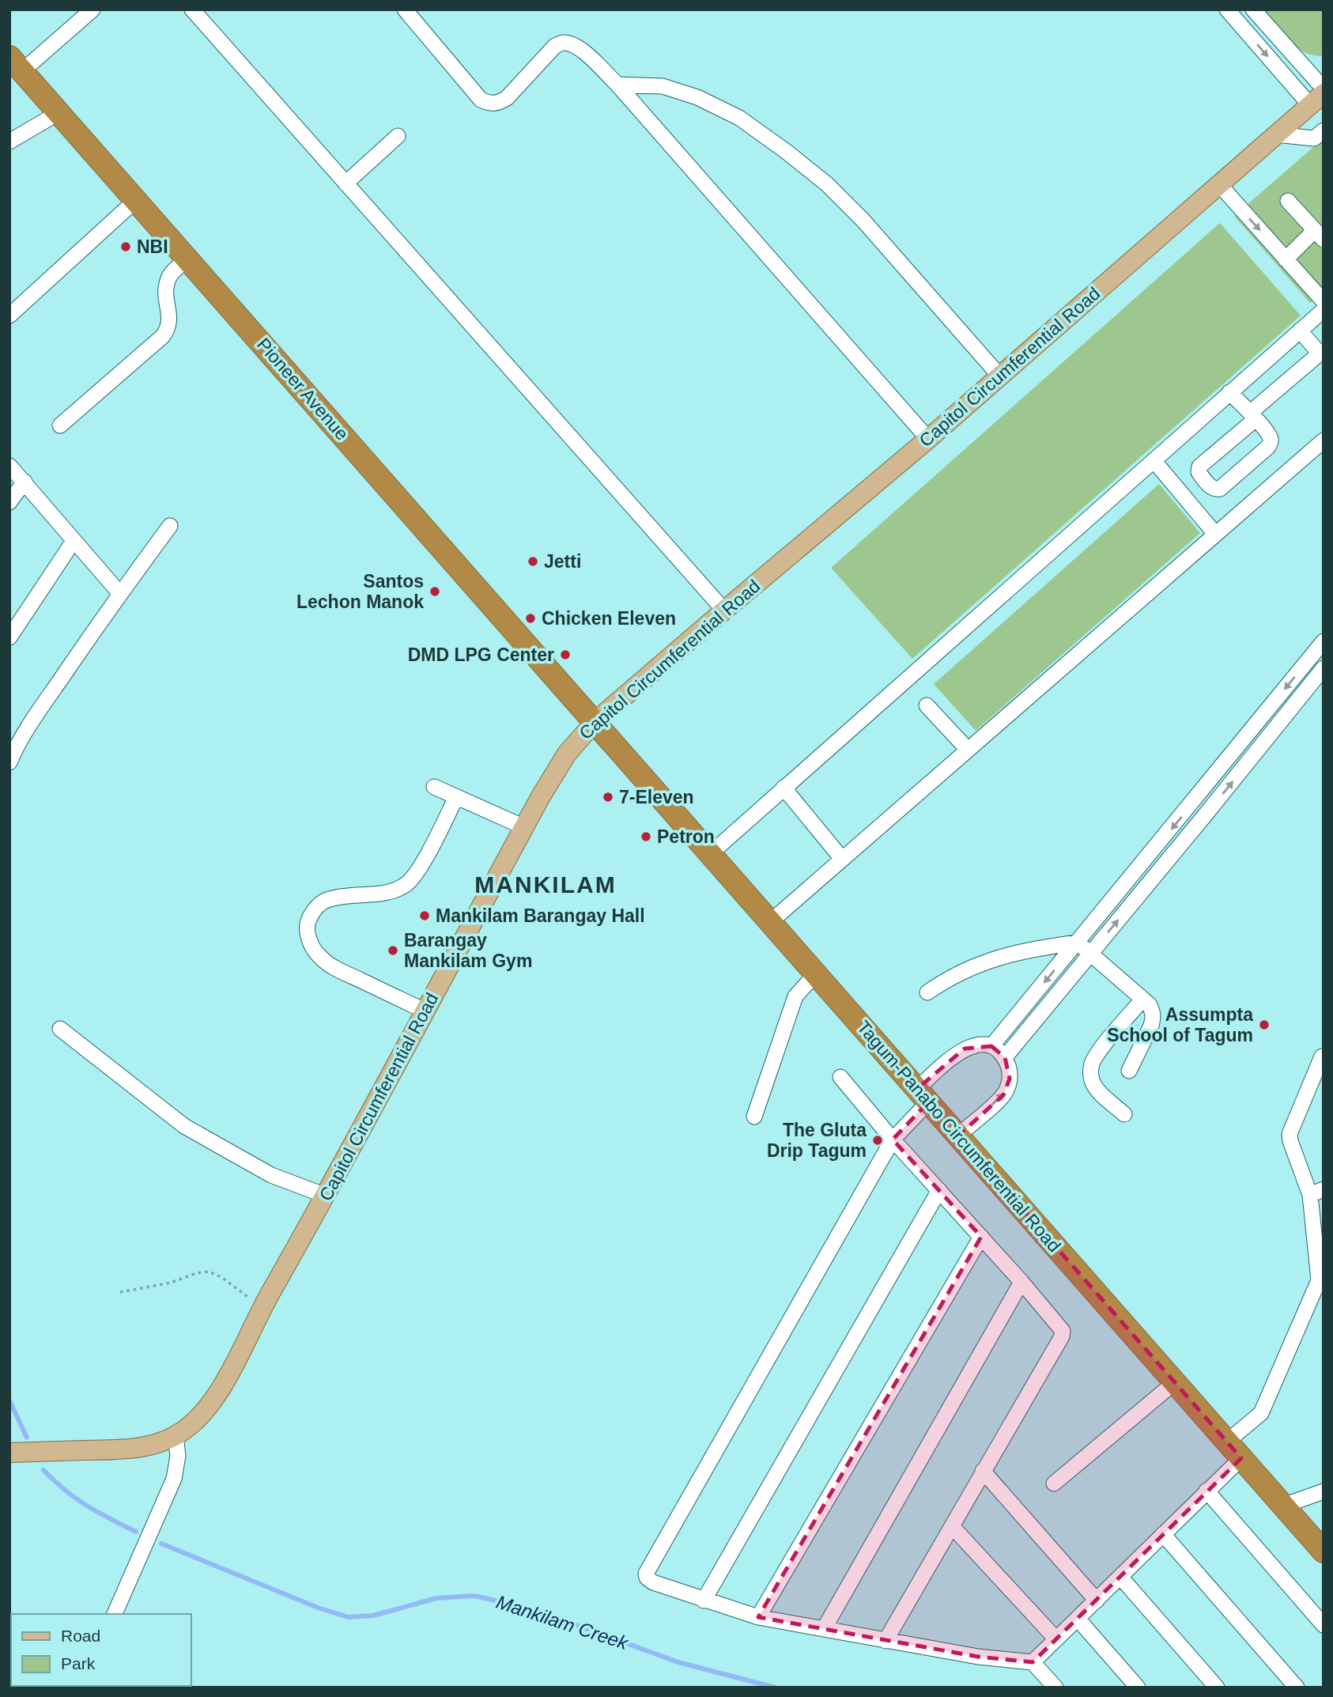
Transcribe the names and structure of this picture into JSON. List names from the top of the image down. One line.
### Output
{"streets":{"highway":["Pioneer Avenue","Tagum-Panabo Circumferential Road"],"main road":["Capitol Circumferential Road"]},"crossings":[["Capitol Circumferential Road","Pioneer Avenue"],["Capitol Circumferential Road","Tagum-Panabo Circumferential Road"],["Pioneer Avenue","Tagum-Panabo Circumferential Road"]],"districts":["MANKILAM"],"water":["Mankilam Creek"],"places":["NBI","Jetti","Santos Lechon Manok","Chicken Eleven","DMD LPG Center","7-Eleven","Petron","Mankilam Barangay Hall","Barangay Mankilam Gym","Assumpta School of Tagum","The Gluta Drip Tagum"],"legend":["Road","Park"]}
